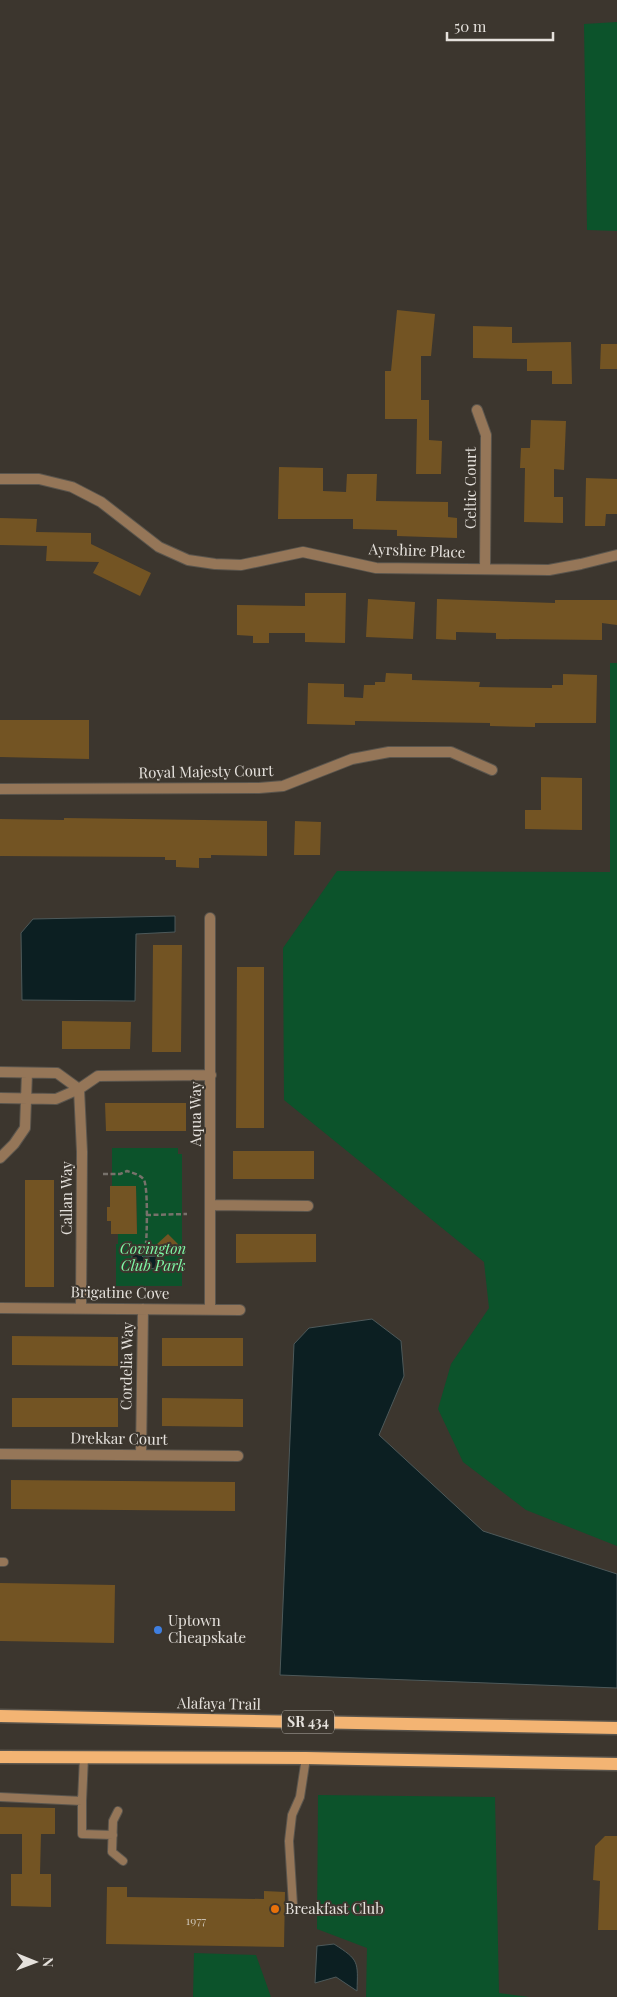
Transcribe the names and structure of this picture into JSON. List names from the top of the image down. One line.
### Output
{"streets":{"main road":["Alafaya Trail","SR 434"],"street":["Celtic Court","Ayrshire Place","Royal Majesty Court","Aqua Way","Callan Way","Brigatine Cove","Cordelia Way","Drekkar Court"]},"crossings":[["Celtic Court","Ayrshire Place"],["Aqua Way","Brigatine Cove"],["Callan Way","Brigatine Cove"],["Brigatine Cove","Cordelia Way"],["Cordelia Way","Drekkar Court"]],"parks":["Covington Club Park"],"places":["Uptown Cheapskate","Breakfast Club"],"house_numbers":["1977"],"scale_bar":"50 m","north":"right"}
